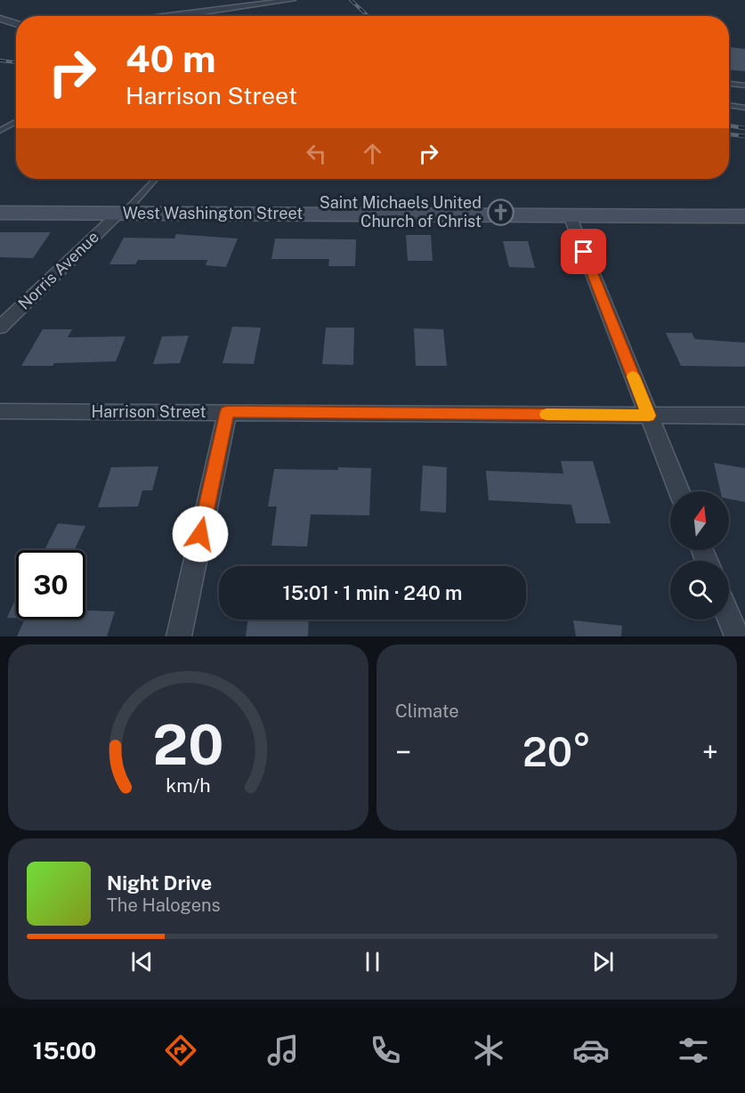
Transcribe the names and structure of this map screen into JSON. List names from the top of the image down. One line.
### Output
{"streets":{"main road":["West Washington Street"],"street":["Norris Avenue","Harrison Street"]},"crossings":[["West Washington Street","Norris Avenue"]],"places":{"church":["Saint Michaels United Church of Christ"]},"north":"top","page":{"turn":["40 m","Harrison Street"],"limit":"30","trip":"15:01 · 1 min · 240 m","tile":"Climate","heat":["−","20°","+"],"song":["Night Drive","The Halogens"],"tabs":"15:00","gauge":["20","km/h"]}}
